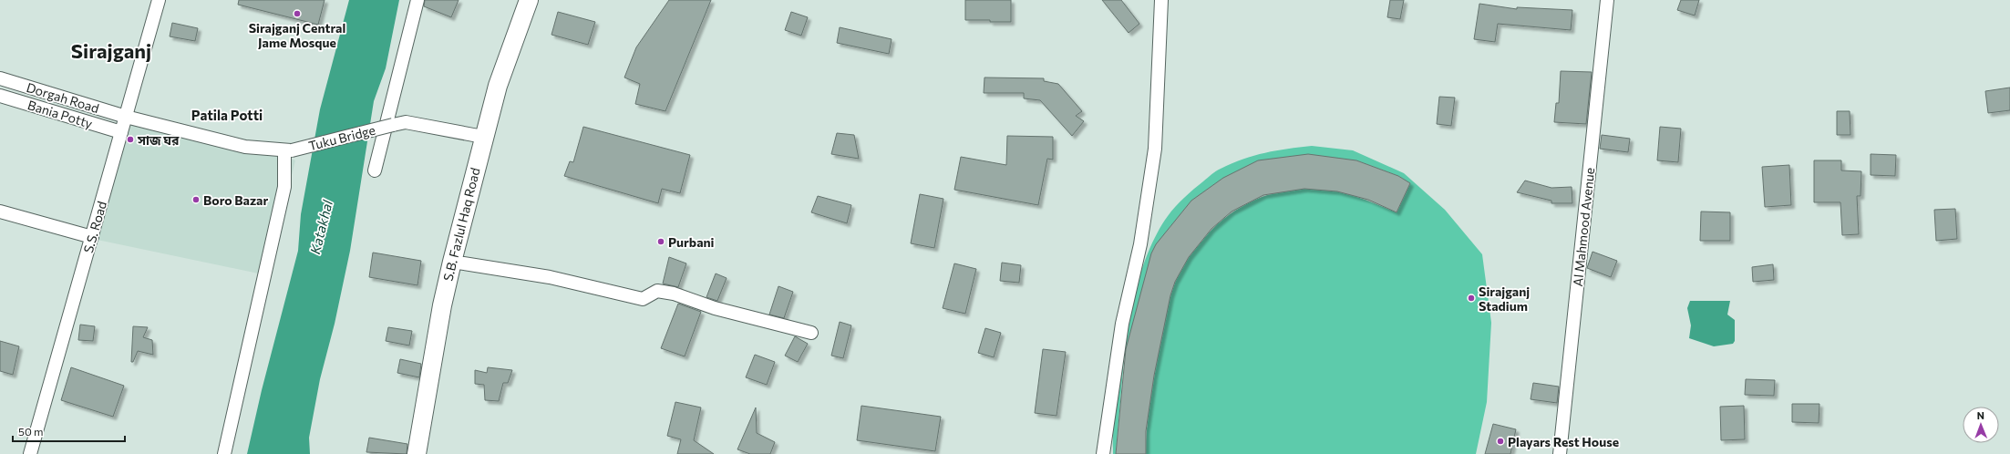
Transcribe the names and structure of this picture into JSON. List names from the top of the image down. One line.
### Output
{"streets":{"main road":["S.B. Fazlul Haq Road"],"street":["Dorgah Road","Bania Potty","Tuku Bridge","S.S. Road","Al Mahmood Avenue"]},"crossings":[["Dorgah Road","Tuku Bridge"],["Dorgah Road","S.S. Road"],["Bania Potty","S.S. Road"],["Tuku Bridge","S.B. Fazlul Haq Road"]],"districts":["Sirajganj","Patila Potti"],"water":["Katakhal"],"places":["Sirajganj Central Jame Mosque","সাজ ঘর","Boro Bazar","Purbani","Sirajganj Stadium","Playars Rest House"],"scale_bar":"50 m","north":"top"}
